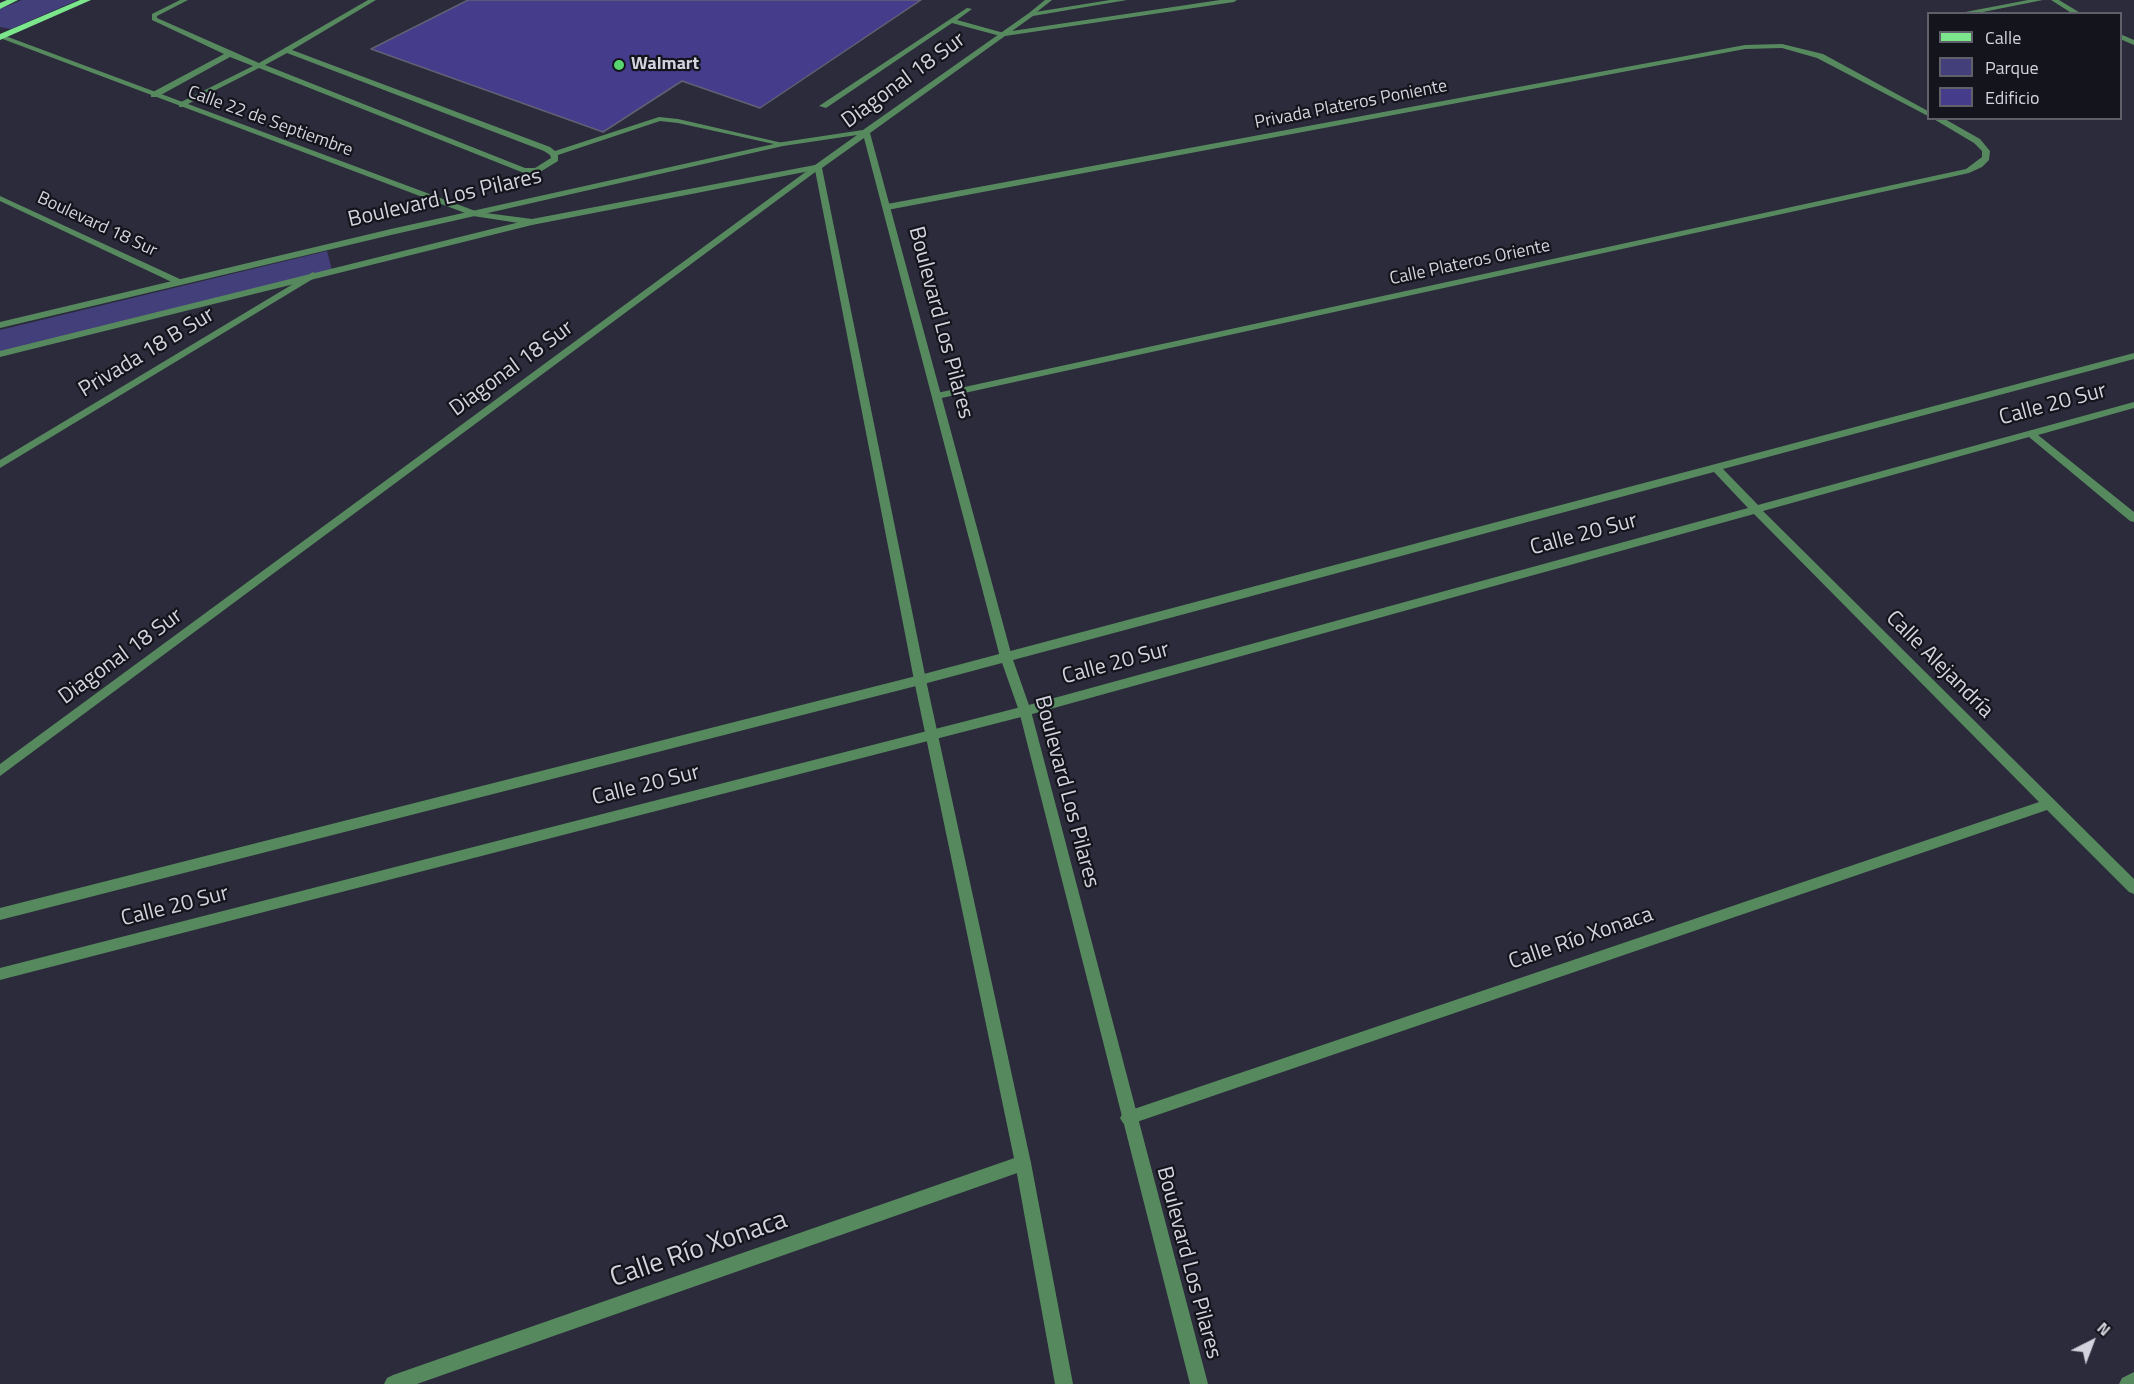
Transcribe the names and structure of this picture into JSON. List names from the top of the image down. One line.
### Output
{"streets":{"street":["Diagonal 18 Sur","Privada Plateros Poniente","Calle 22 de Septiembre","Boulevard Los Pilares","Boulevard 18 Sur","Calle Plateros Oriente","Privada 18 B Sur","Calle 20 Sur","Calle Alejandría","Calle Río Xonaca"]},"crossings":[["Diagonal 18 Sur","Boulevard Los Pilares"],["Privada Plateros Poniente","Boulevard Los Pilares"],["Calle 22 de Septiembre","Boulevard Los Pilares"],["Boulevard Los Pilares","Boulevard 18 Sur"],["Boulevard Los Pilares","Calle Plateros Oriente"],["Boulevard Los Pilares","Privada 18 B Sur"],["Boulevard Los Pilares","Calle 20 Sur"],["Boulevard Los Pilares","Calle Río Xonaca"],["Calle 20 Sur","Calle Alejandría"],["Calle Alejandría","Calle Río Xonaca"]],"places":["Walmart"],"legend":["Calle","Parque","Edificio"],"north":"top right"}
